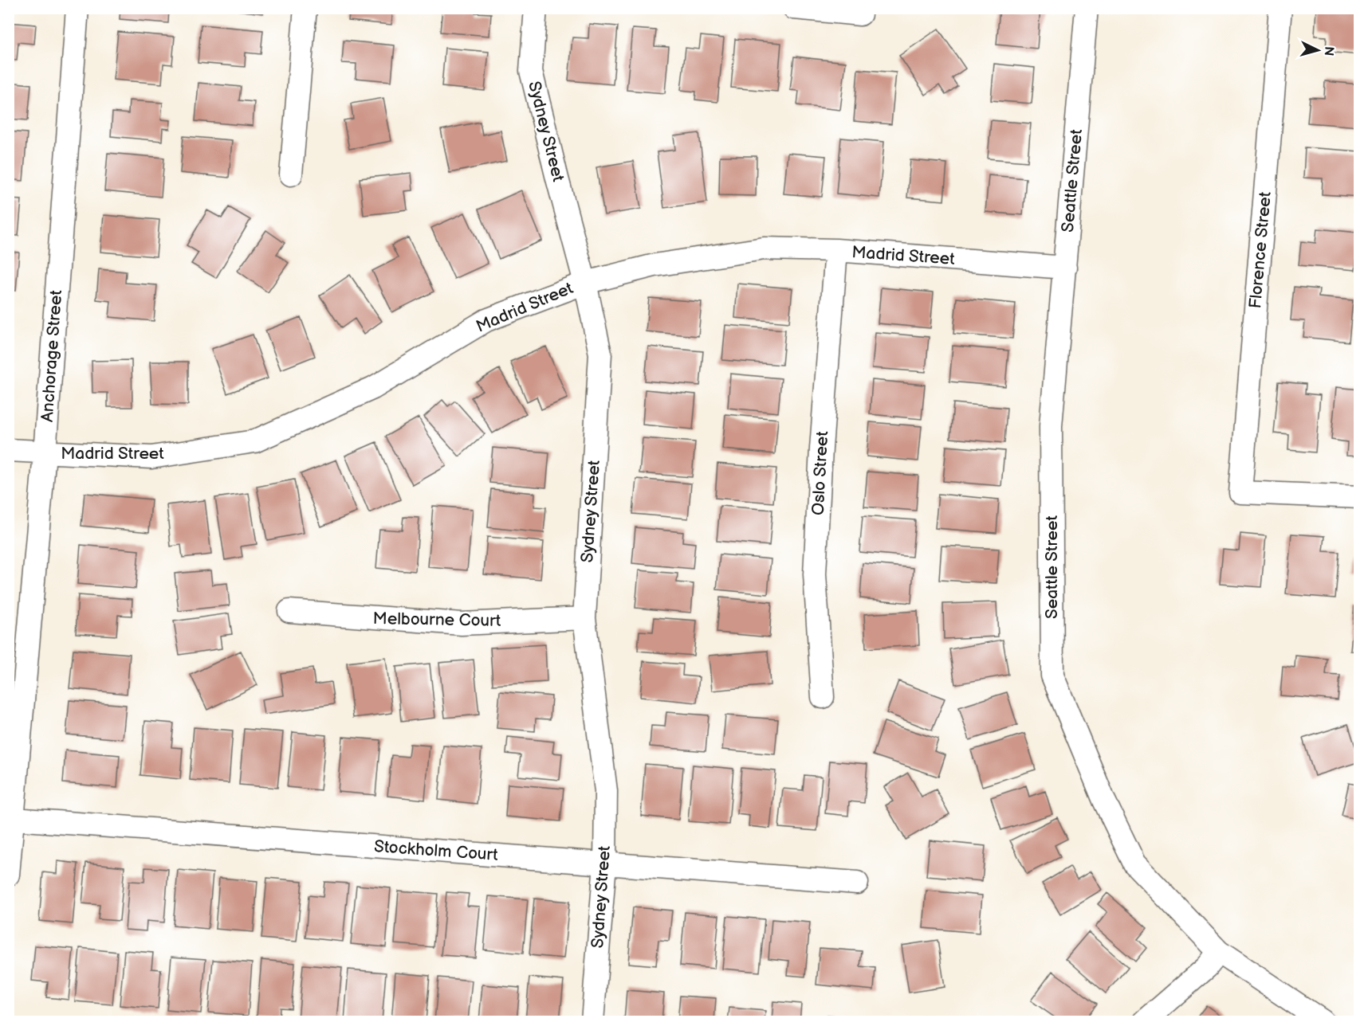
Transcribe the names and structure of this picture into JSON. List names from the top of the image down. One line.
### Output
{"streets":{"street":["Sydney Street","Seattle Street","Florence Street","Madrid Street","Anchorage Street","Oslo Street","Melbourne Court","Stockholm Court"]},"crossings":[["Sydney Street","Madrid Street"],["Sydney Street","Melbourne Court"],["Sydney Street","Stockholm Court"],["Seattle Street","Madrid Street"],["Madrid Street","Anchorage Street"],["Madrid Street","Oslo Street"],["Anchorage Street","Stockholm Court"]],"north":"right"}
